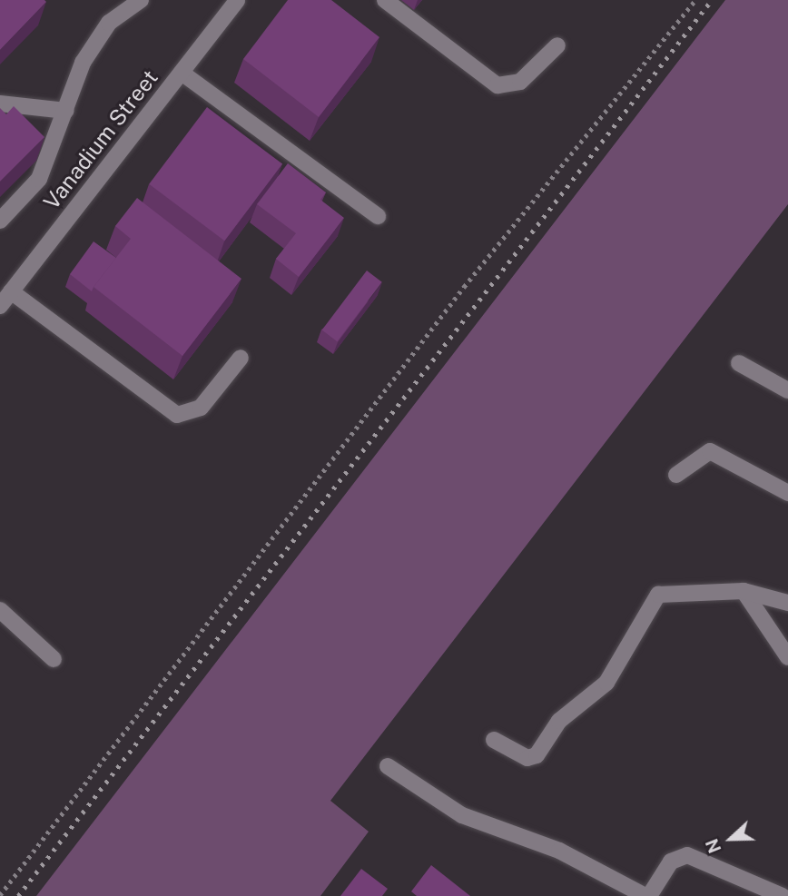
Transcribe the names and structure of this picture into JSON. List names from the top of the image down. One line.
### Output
{"streets":{"street":["Vanadium Street"]},"north":"left"}
